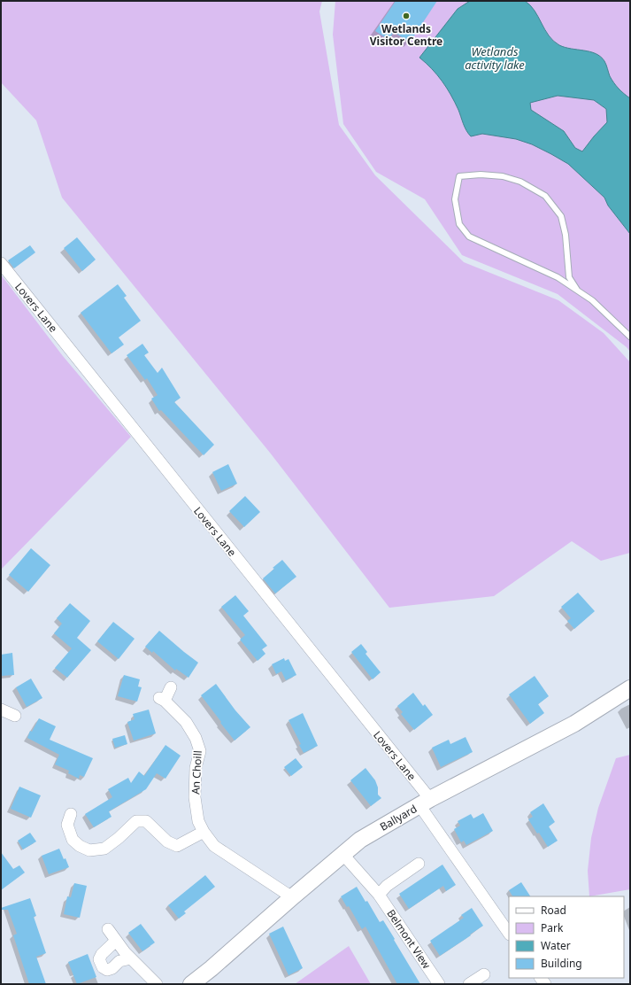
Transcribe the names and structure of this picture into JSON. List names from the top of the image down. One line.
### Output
{"streets":{"street":["Lovers Lane","An Choill","Ballyard","Belmont View"]},"crossings":[["Lovers Lane","Ballyard"],["An Choill","Ballyard"],["Ballyard","Belmont View"]],"water":["Wetlands activity lake"],"places":["Wetlands Visitor Centre"],"legend":["Road","Park","Water","Building"]}
